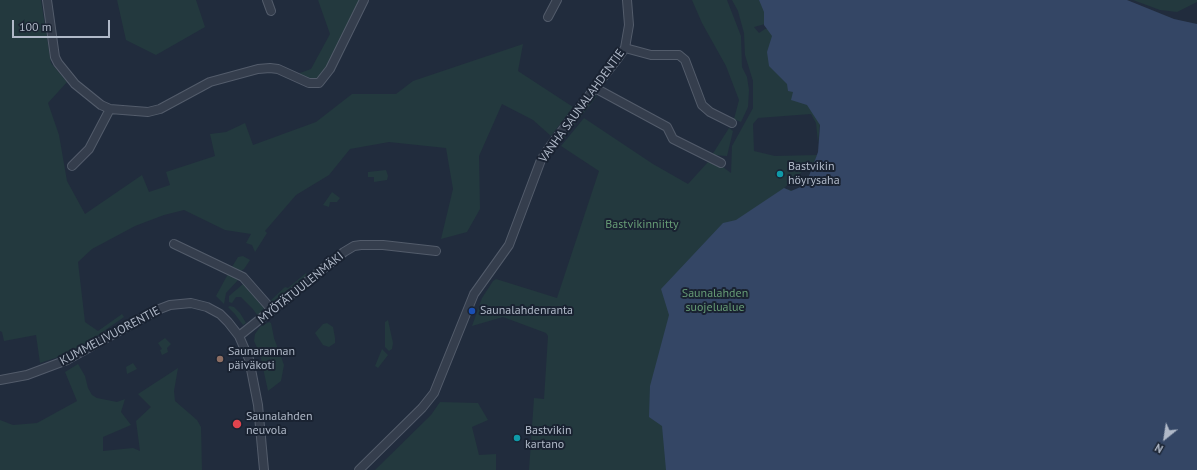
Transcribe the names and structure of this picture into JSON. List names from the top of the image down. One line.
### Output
{"streets":{"street":["VANHA SAUNALAHDENTIE","MYÖTÄTUULENMÄKI","KUMMELIVUORENTIE"]},"crossings":[["MYÖTÄTUULENMÄKI","KUMMELIVUORENTIE"]],"parks":["Bastvikinniitty","Saunalahden suojelualue"],"places":["Bastvikin höyrysaha","Saunalahdenranta","Saunarannan päiväkoti","Saunalahden neuvola","Bastvikin kartano"],"scale_bar":"100 m","north":"bottom left"}
